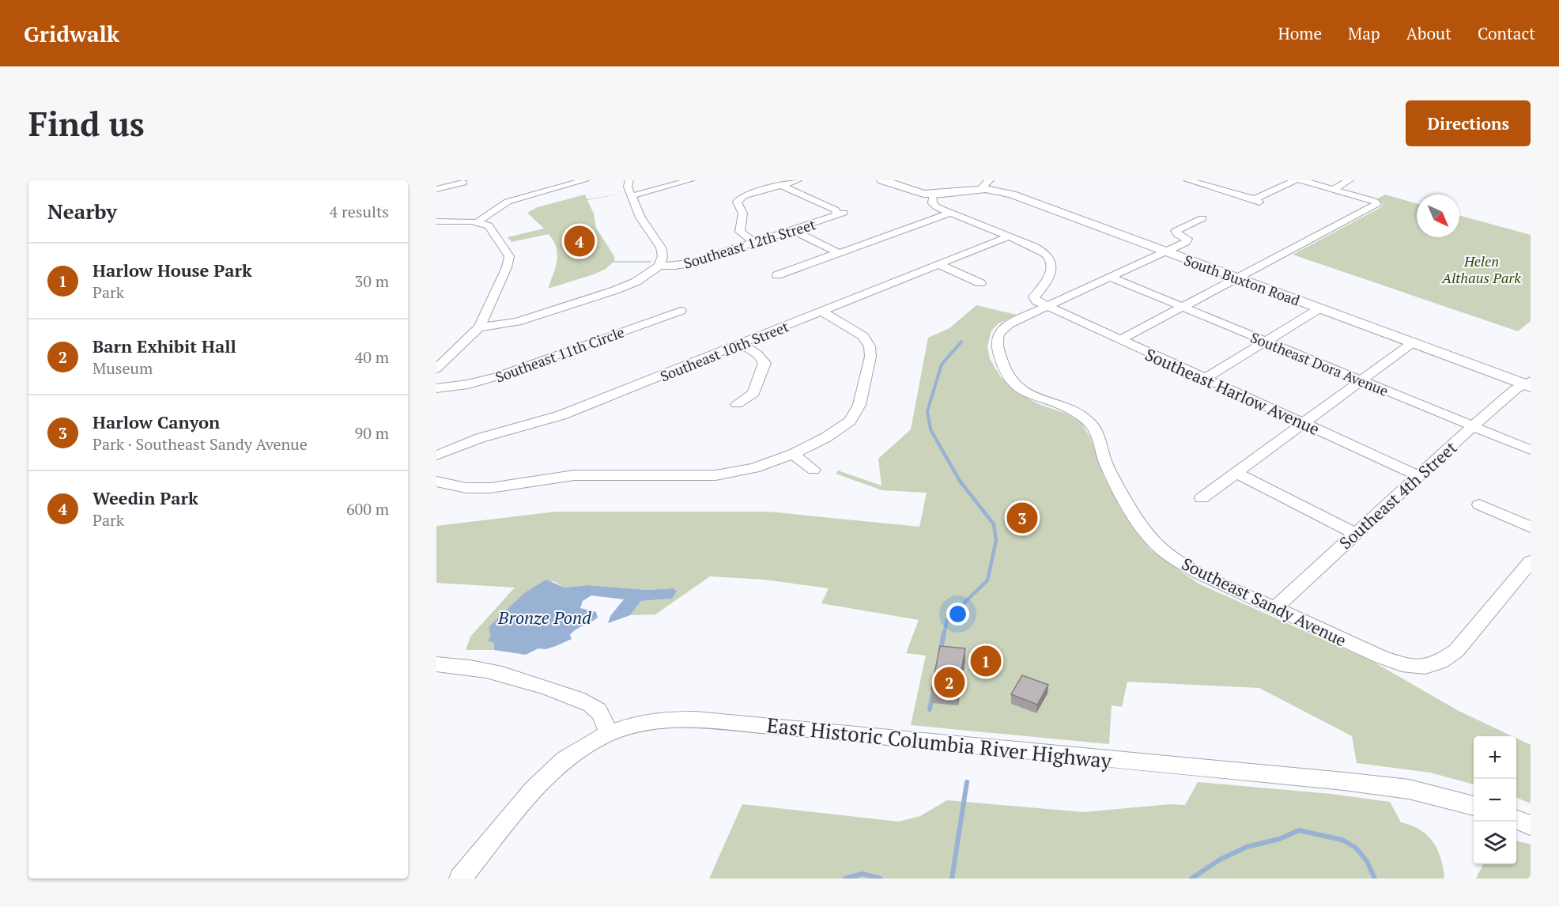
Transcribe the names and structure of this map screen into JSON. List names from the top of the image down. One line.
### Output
{"streets":{"main road":["South Buxton Road"],"street":["Southeast 12th Street","Southeast 10th Street","Southeast 11th Circle","Southeast Dora Avenue","Southeast Harlow Avenue","Southeast 4th Street","Southeast Sandy Avenue","East Historic Columbia River Highway"]},"crossings":[["South Buxton Road","Southeast 4th Street"],["Southeast Dora Avenue","Southeast 4th Street"],["Southeast Harlow Avenue","Southeast 4th Street"],["Southeast Harlow Avenue","Southeast Sandy Avenue"],["Southeast 4th Street","Southeast Sandy Avenue"]],"water":["Bronze Pond"],"parks":["Helen Althaus Park"],"north":"bottom right","page":{"header":"Gridwalk","nav":["Home","Map","About","Contact"],"buttons":"Directions","title":"Find us","heading":["Nearby","4 results"],"pins":["4","3","1","2"],"list":[{"mark":"1","name":"Harlow House Park","note":"Park","value":"30 m"},{"mark":"2","name":"Barn Exhibit Hall","note":"Museum","value":"40 m"},{"mark":"3","name":"Harlow Canyon","note":"Park · Southeast Sandy Avenue","value":"90 m"},{"mark":"4","name":"Weedin Park","note":"Park","value":"600 m"}],"map_buttons":["+","−"]}}
